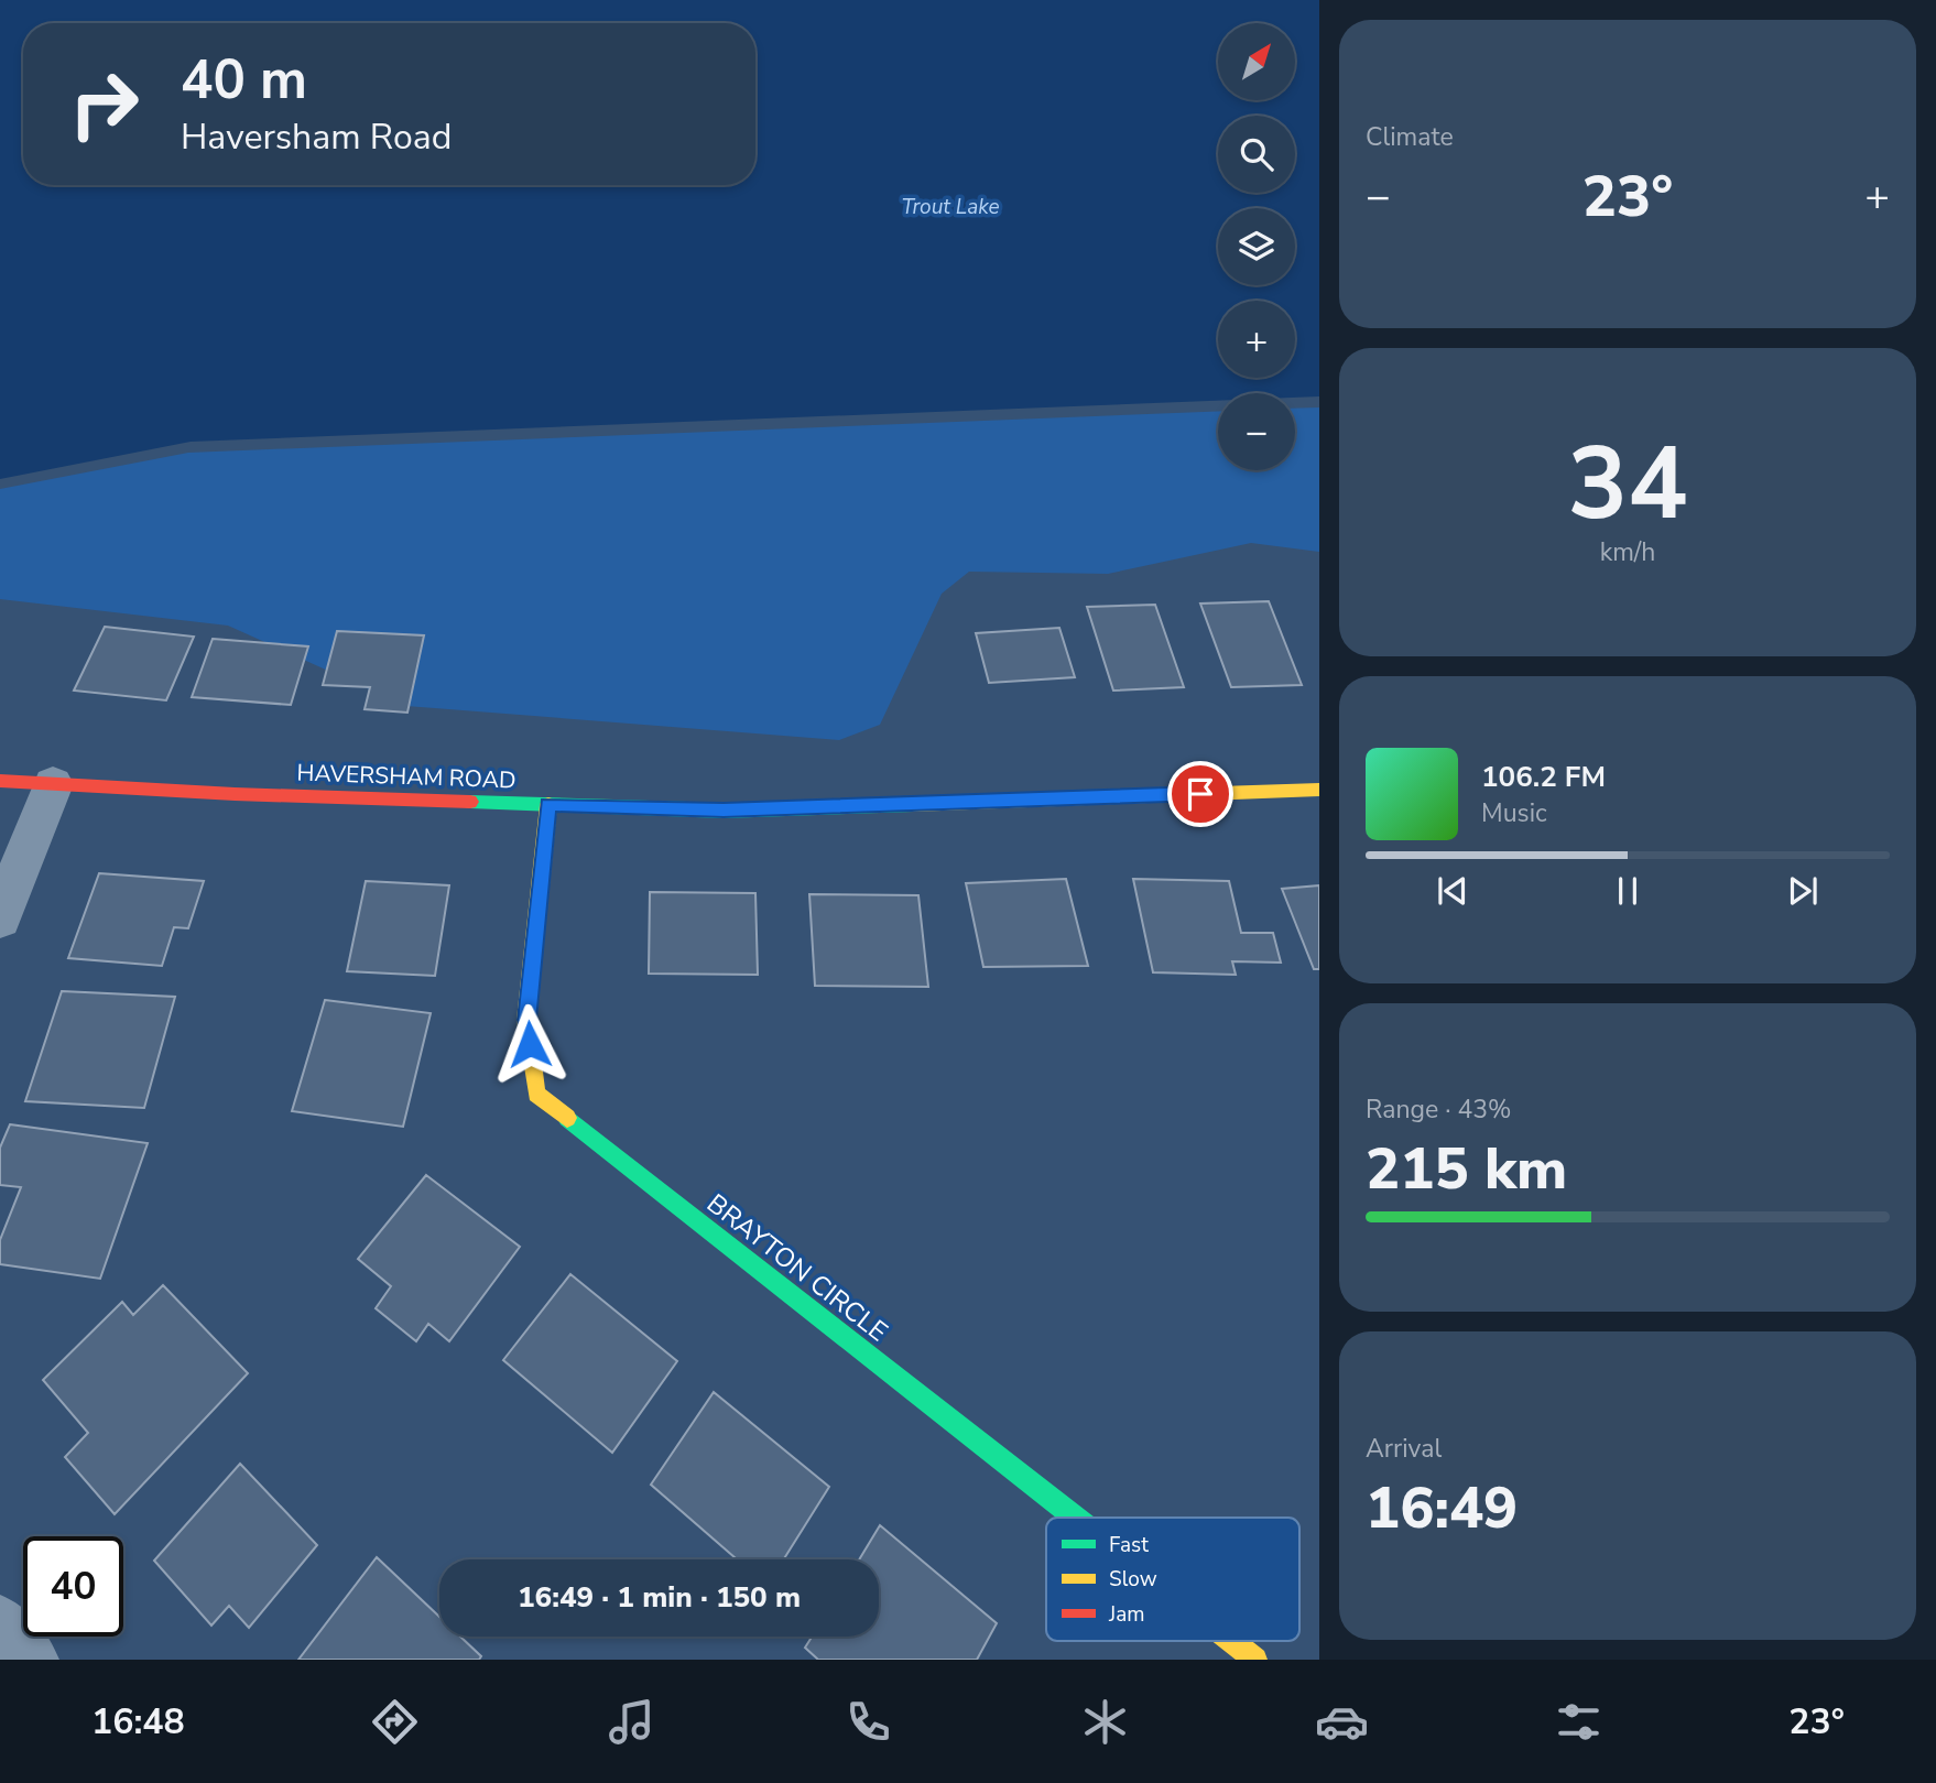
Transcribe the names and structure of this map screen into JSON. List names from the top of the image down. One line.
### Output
{"streets":{"street":["HAVERSHAM ROAD","BRAYTON CIRCLE"]},"crossings":[["HAVERSHAM ROAD","BRAYTON CIRCLE"]],"water":["Trout Lake"],"legend":["Fast","Slow","Jam"],"north":"top right","page":{"tile":["Climate",["34","km/h"],["Range · 43%","215 km"],["Arrival","16:49"]],"map_buttons":["+","−"],"turn":["40 m","Haversham Road"],"heat":["−","23°","+"],"song":["106.2 FM","Music"],"limit":"40","trip":"16:49 · 1 min · 150 m","tabs":["16:48","23°"]}}
